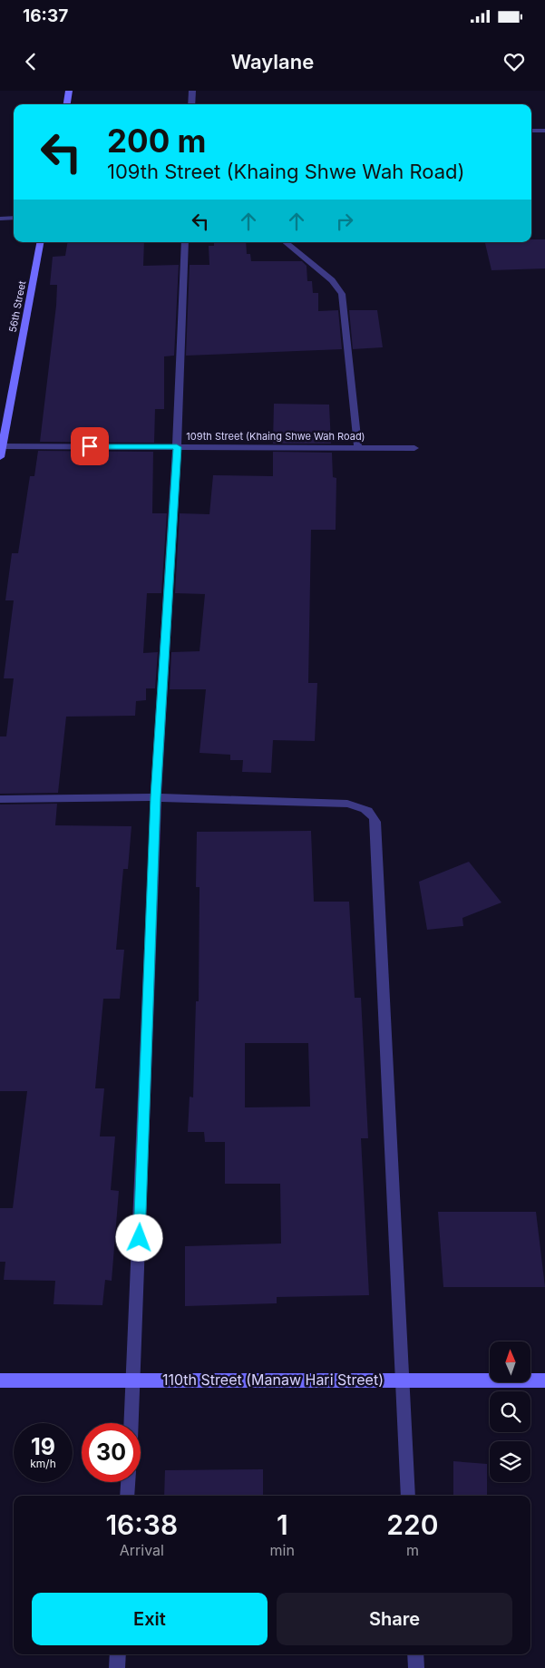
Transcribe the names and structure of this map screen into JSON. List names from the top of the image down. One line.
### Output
{"streets":{"street":["56th Street","109th Street (Khaing Shwe Wah Road)","110th Street (Manaw Hari Street)"]},"crossings":[["56th Street","109th Street (Khaing Shwe Wah Road)"]],"north":"top","page":{"status":"16:37","header":"Waylane","turn":["200 m","109th Street (Khaing Shwe Wah Road)"],"speed":"19 km/h","limit":"30","eta":["16:38","Arrival","1","min","220","m"],"buttons":["Exit","Share"]}}
